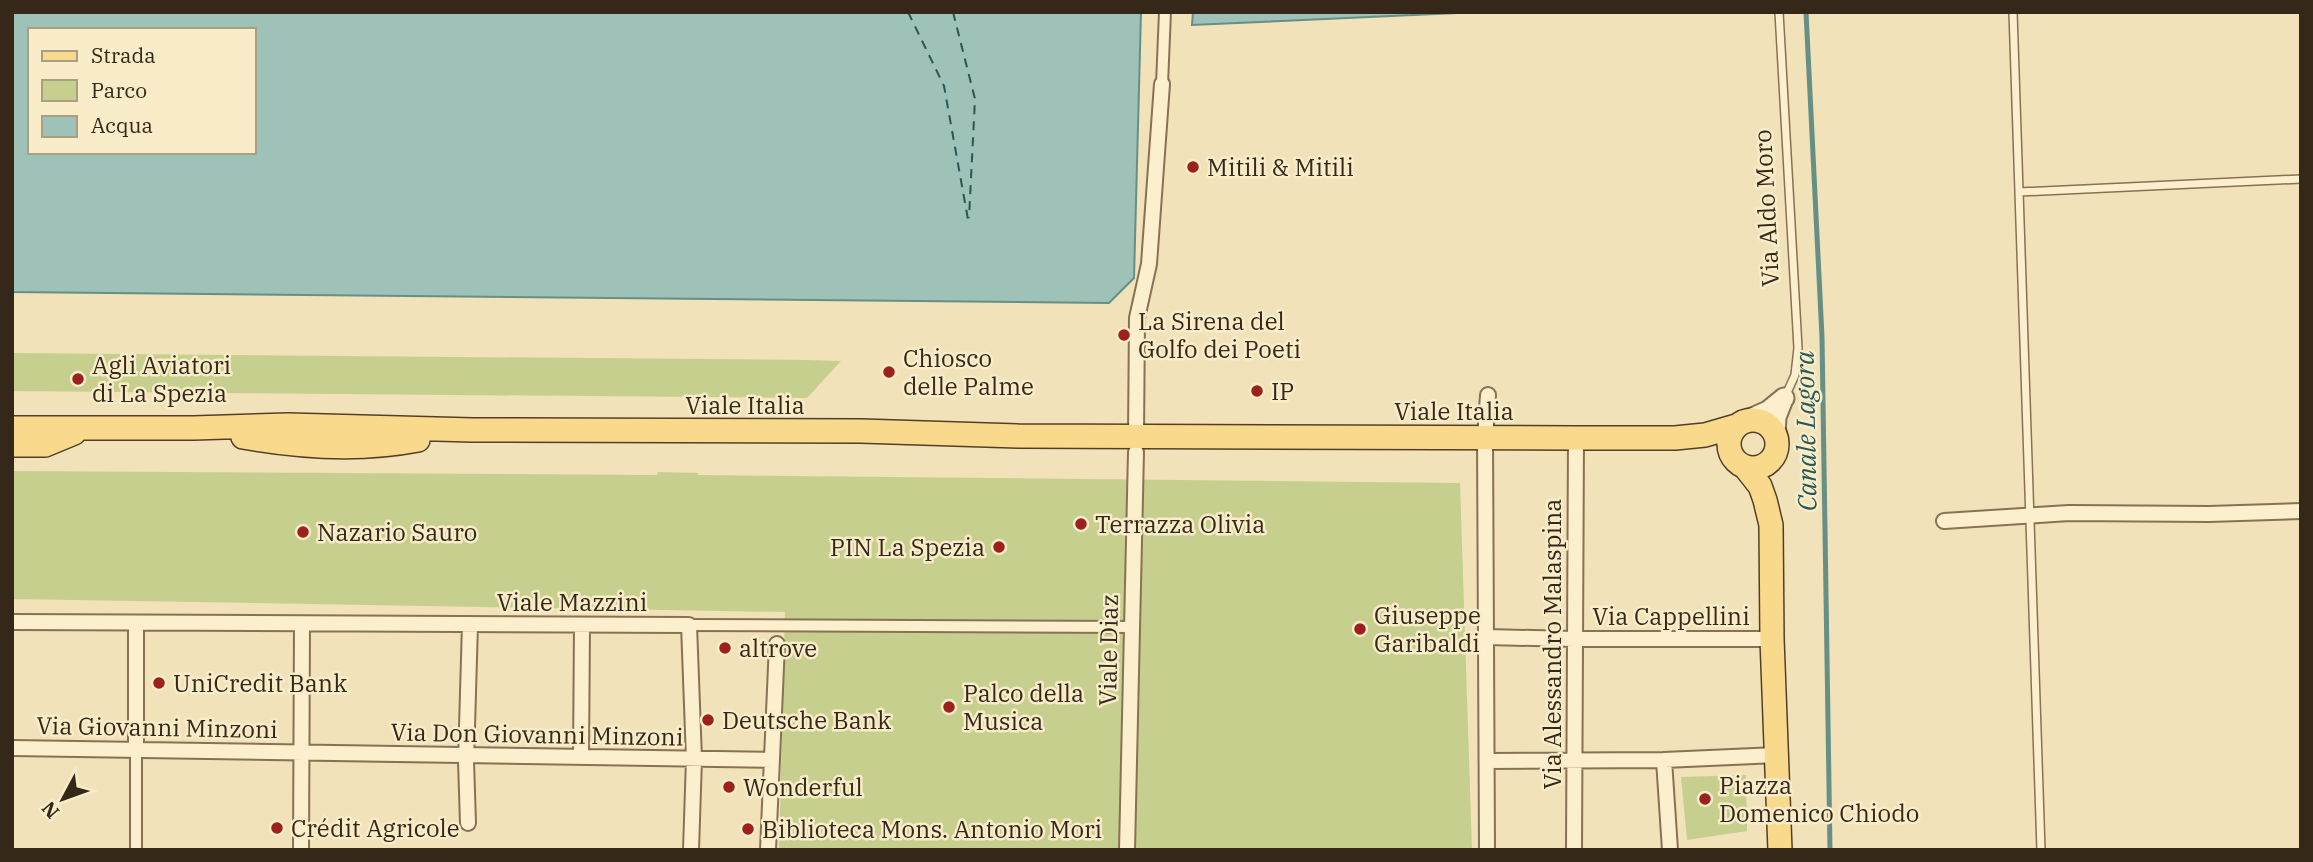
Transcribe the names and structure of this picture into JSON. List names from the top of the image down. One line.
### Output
{"streets":{"main road":["Viale Italia"],"street":["Via Aldo Moro","Viale Mazzini","Via Cappellini","Via Alessandro Malaspina","Viale Diaz","Via Giovanni Minzoni","Via Don Giovanni Minzoni"]},"crossings":[["Via Aldo Moro","Viale Italia"],["Viale Italia","Via Alessandro Malaspina"],["Viale Italia","Viale Diaz"],["Viale Mazzini","Viale Diaz"],["Via Cappellini","Via Alessandro Malaspina"],["Via Giovanni Minzoni","Via Don Giovanni Minzoni"]],"water":["Canale Lagora"],"places":["Mitili & Mitili","La Sirena del Golfo dei Poeti","Chiosco delle Palme","Agli Aviatori di La Spezia","IP","Terrazza Olivia","Nazario Sauro","PIN La Spezia","Giuseppe Garibaldi","altrove","UniCredit Bank","Palco della Musica","Deutsche Bank","Wonderful","Piazza Domenico Chiodo","Crédit Agricole","Biblioteca Mons. Antonio Mori"],"legend":["Strada","Parco","Acqua"],"north":"bottom left"}
